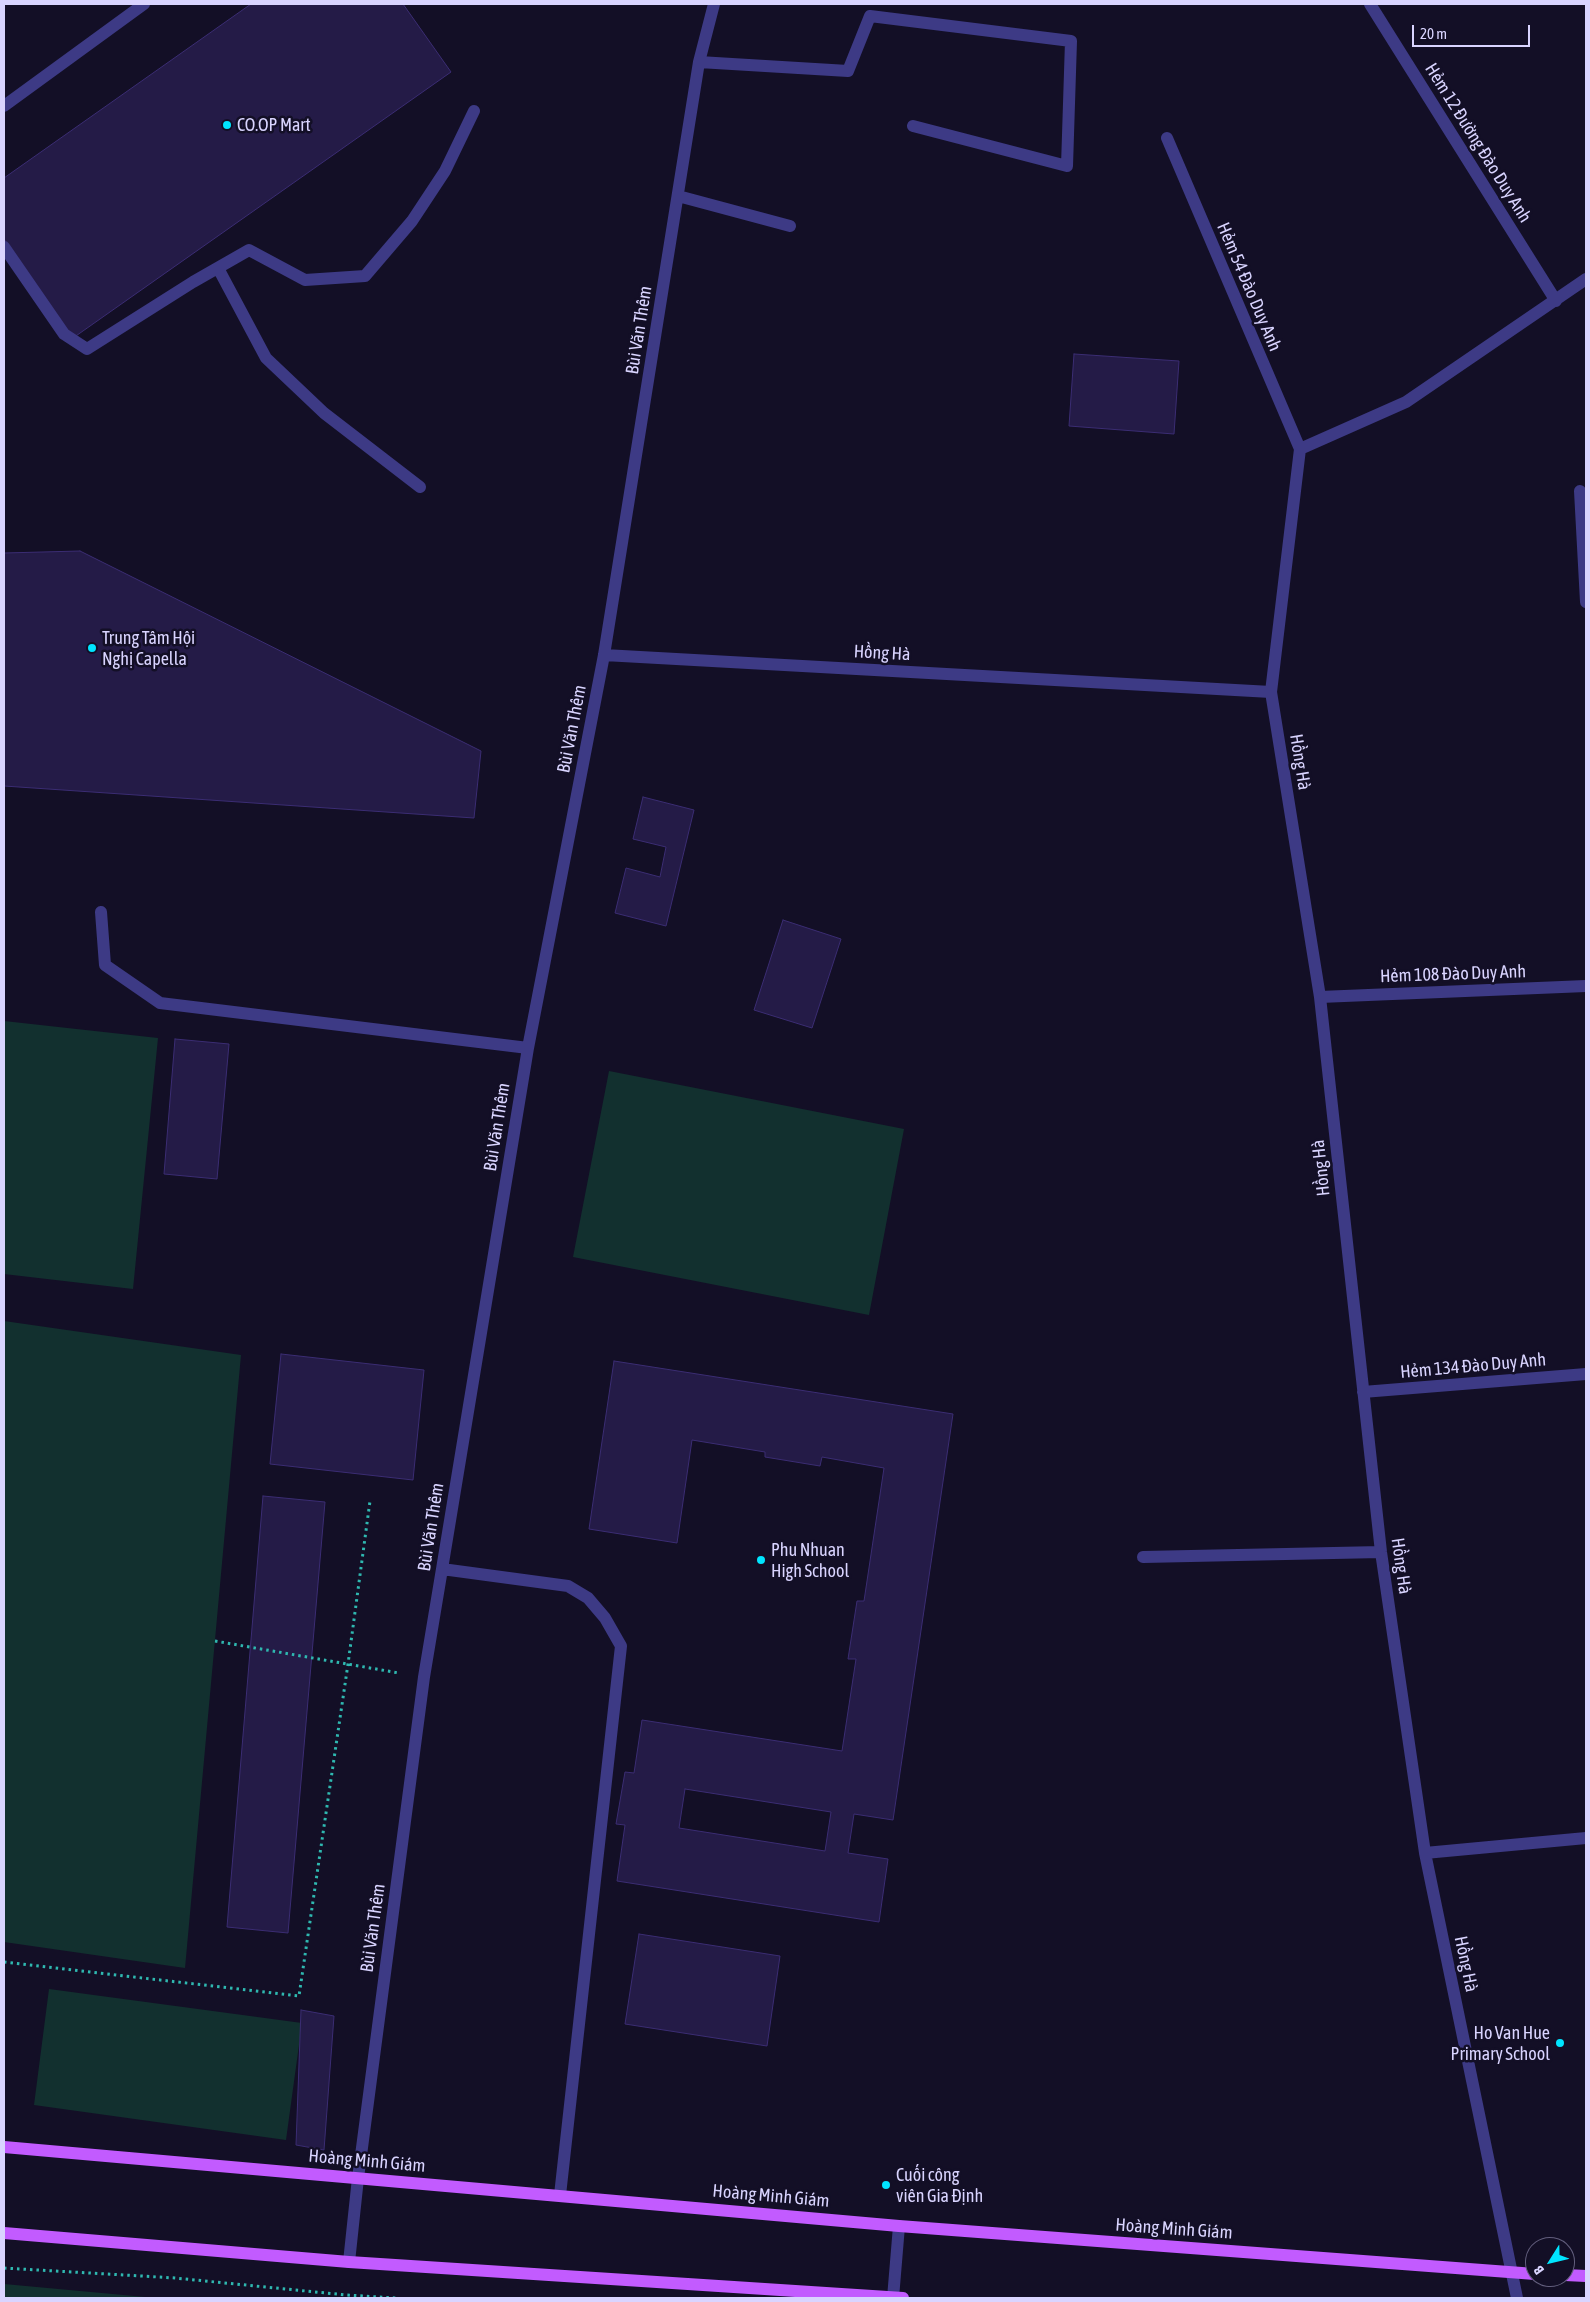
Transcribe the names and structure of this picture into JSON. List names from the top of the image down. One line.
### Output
{"streets":{"main road":["Hoàng Minh Giám"],"street":["Hẻm 12 Đường Đào Duy Anh","Hẻm 54 Đào Duy Anh","Bùi Văn Thêm","Hồng Hà","Hẻm 108 Đào Duy Anh","Hẻm 134 Đào Duy Anh"]},"crossings":[["Hẻm 54 Đào Duy Anh","Hồng Hà"],["Bùi Văn Thêm","Hồng Hà"],["Bùi Văn Thêm","Hoàng Minh Giám"],["Hồng Hà","Hẻm 108 Đào Duy Anh"],["Hồng Hà","Hẻm 134 Đào Duy Anh"],["Hồng Hà","Hoàng Minh Giám"]],"places":["CO.OP Mart","Trung Tâm Hội Nghị Capella","Phu Nhuan High School","Ho Van Hue Primary School","Cuối công viên Gia Định"],"scale_bar":"20 m","north":"bottom left"}
